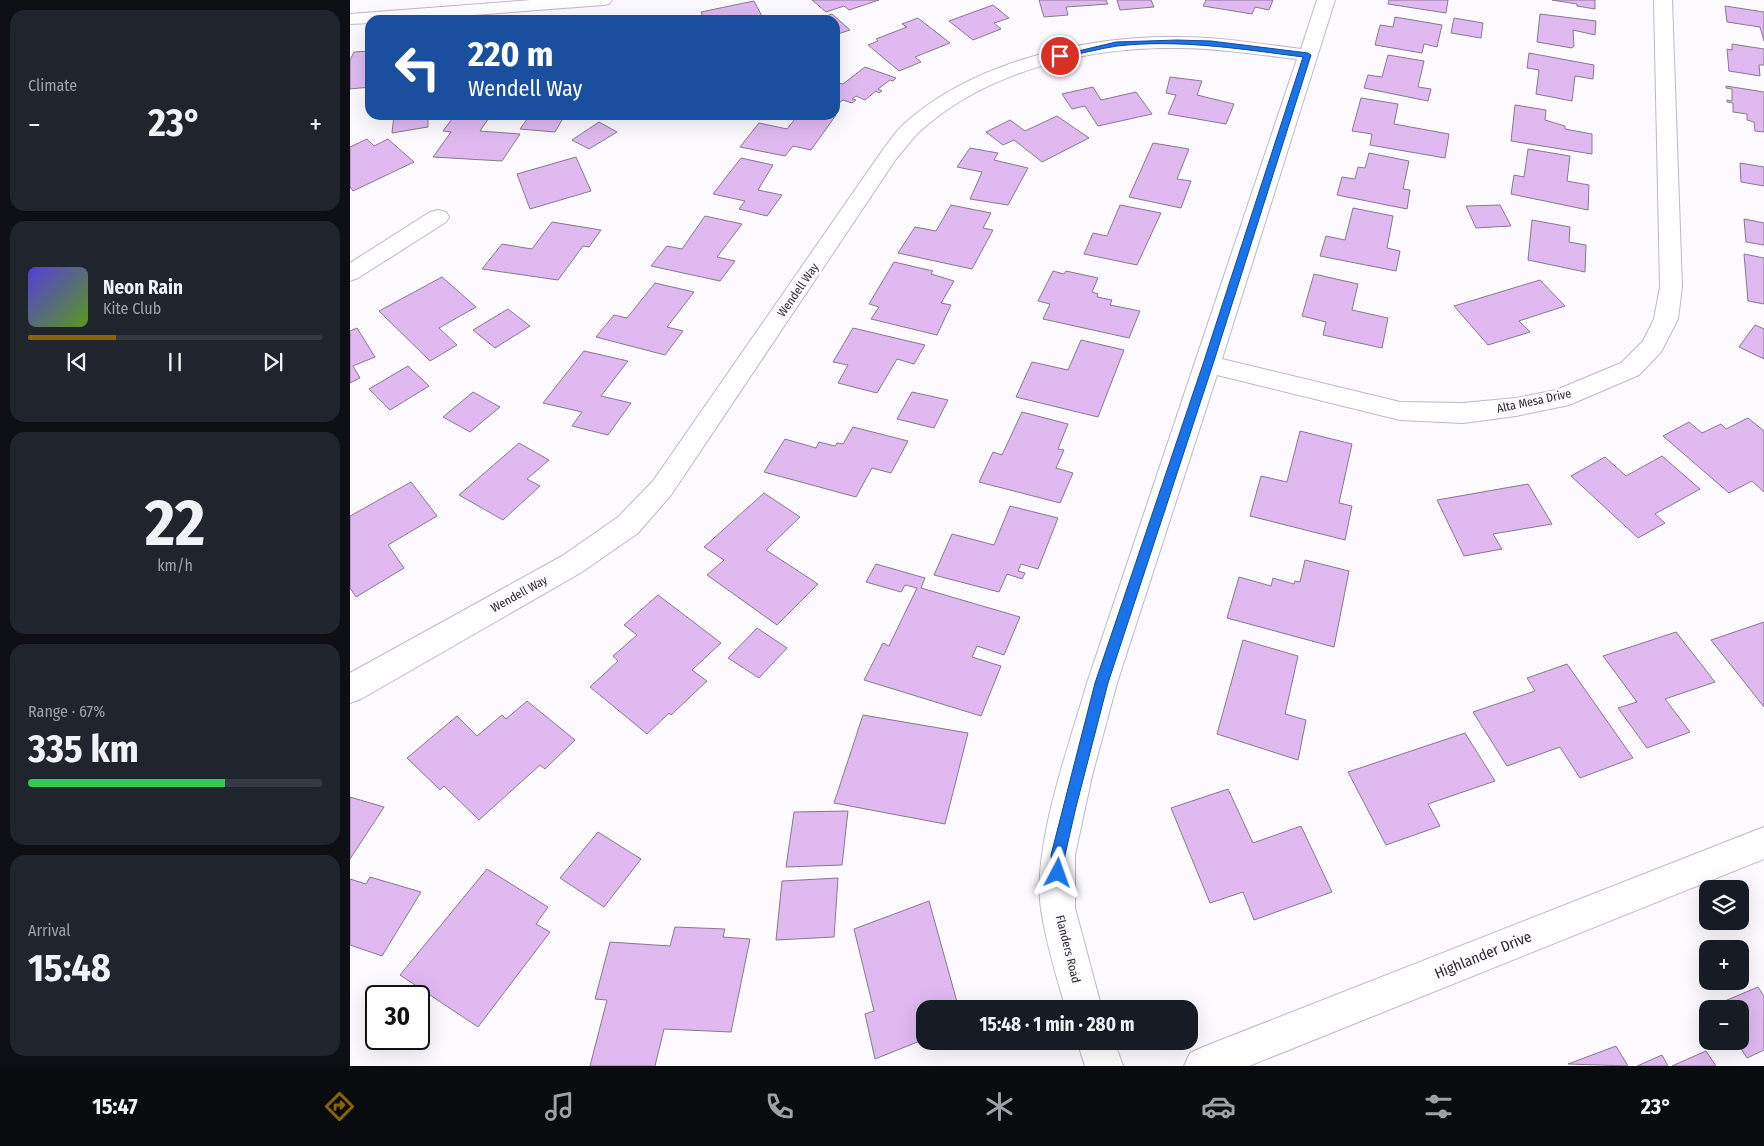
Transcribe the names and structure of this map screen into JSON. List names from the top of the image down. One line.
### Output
{"streets":{"street":["Wendell Way","Alta Mesa Drive","Flanders Road","Highlander Drive"]},"crossings":[["Wendell Way","Flanders Road"],["Alta Mesa Drive","Flanders Road"]],"page":{"tile":["Climate",["22","km/h"],["Range · 67%","335 km"],["Arrival","15:48"]],"turn":["220 m","Wendell Way"],"heat":["−","23°","+"],"song":["Neon Rain","Kite Club"],"map_buttons":["+","−"],"limit":"30","trip":"15:48 · 1 min · 280 m","tabs":["15:47","23°"]}}
